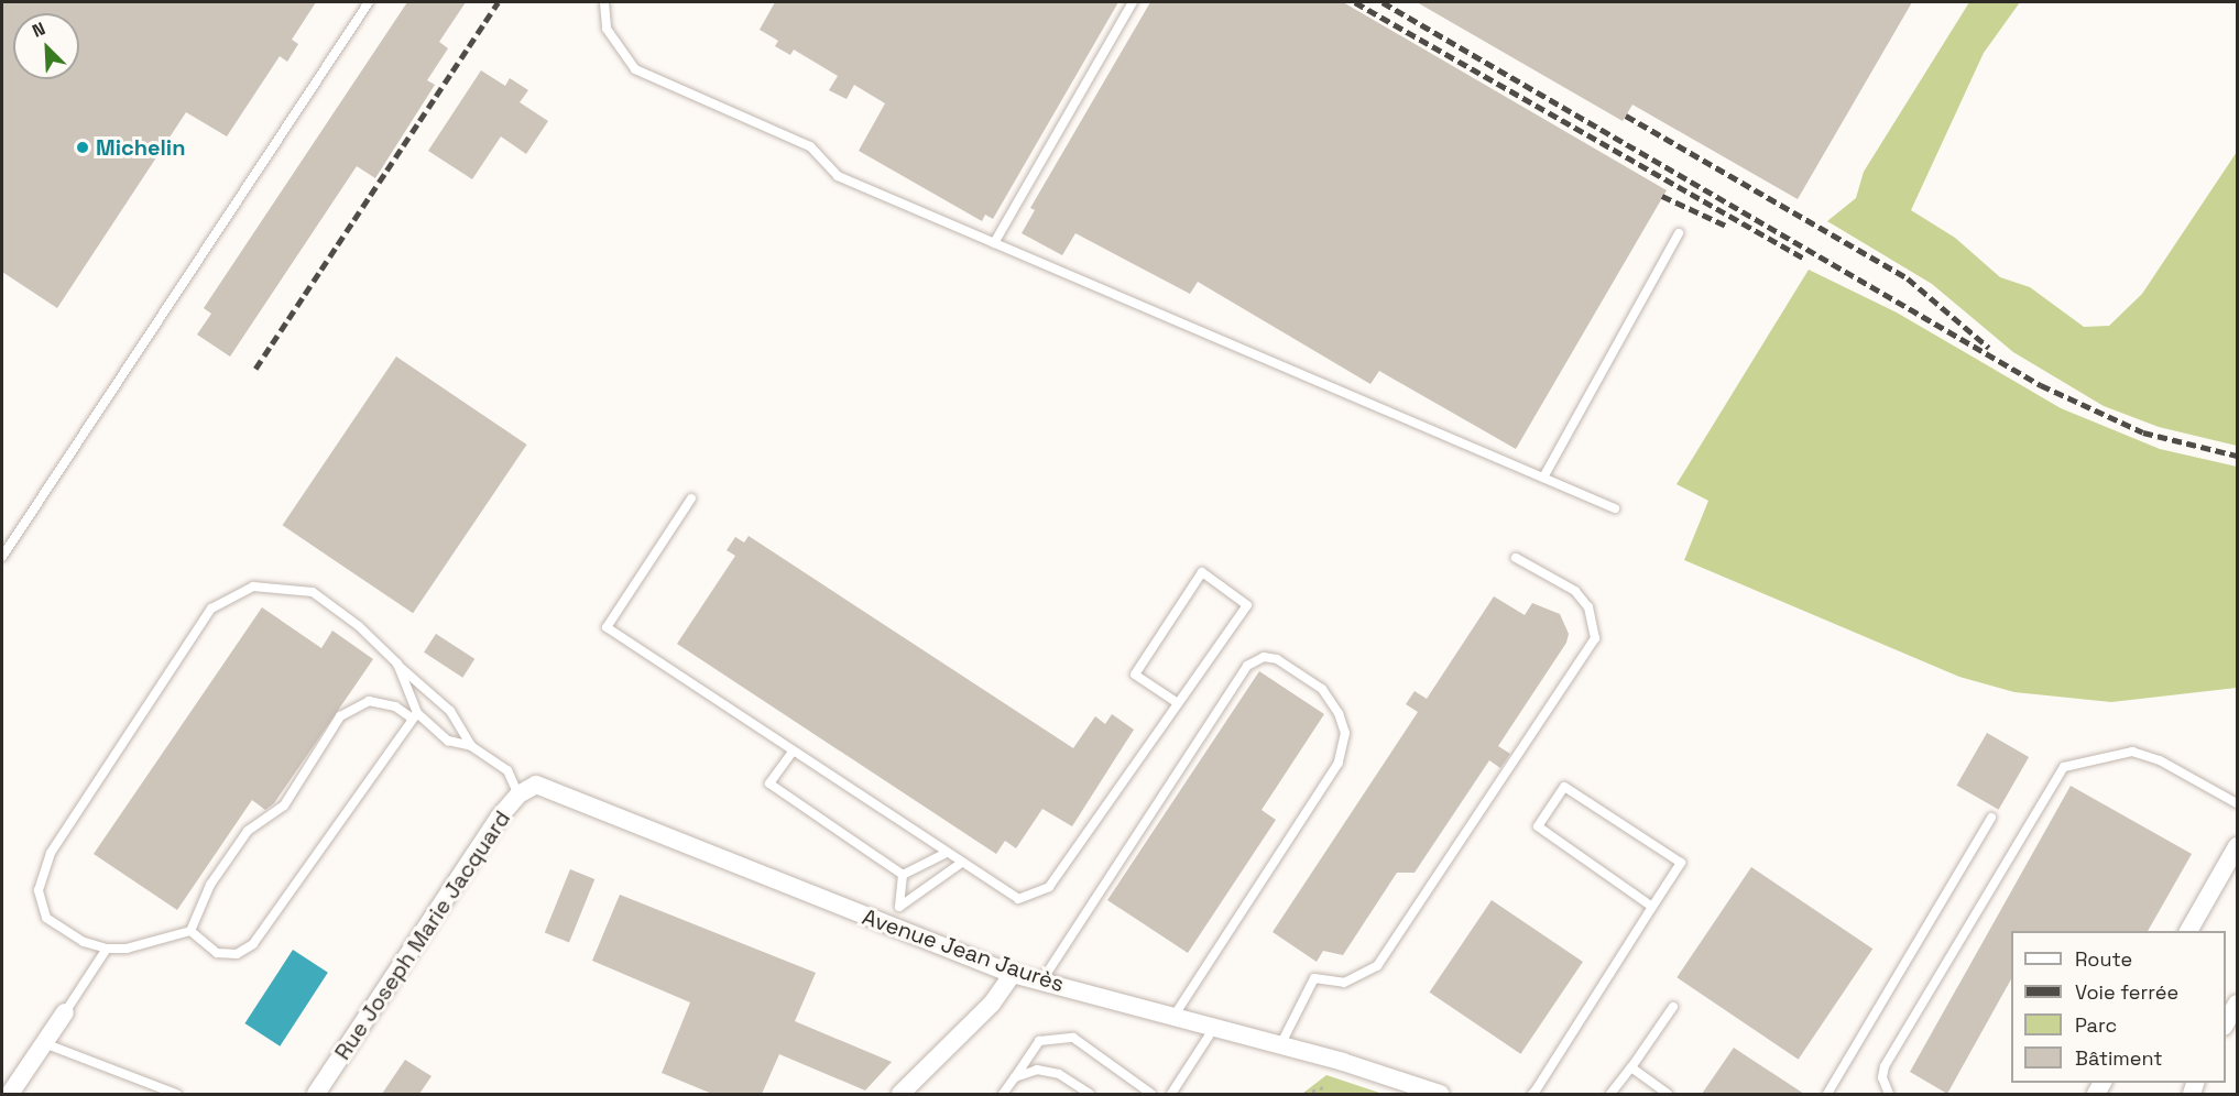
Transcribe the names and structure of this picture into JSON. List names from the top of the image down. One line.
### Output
{"streets":{"street":["Rue Joseph Marie Jacquard","Avenue Jean Jaurès"]},"crossings":[["Rue Joseph Marie Jacquard","Avenue Jean Jaurès"]],"places":["Michelin"],"legend":["Route","Voie ferrée","Parc","Bâtiment"],"north":"top left"}
